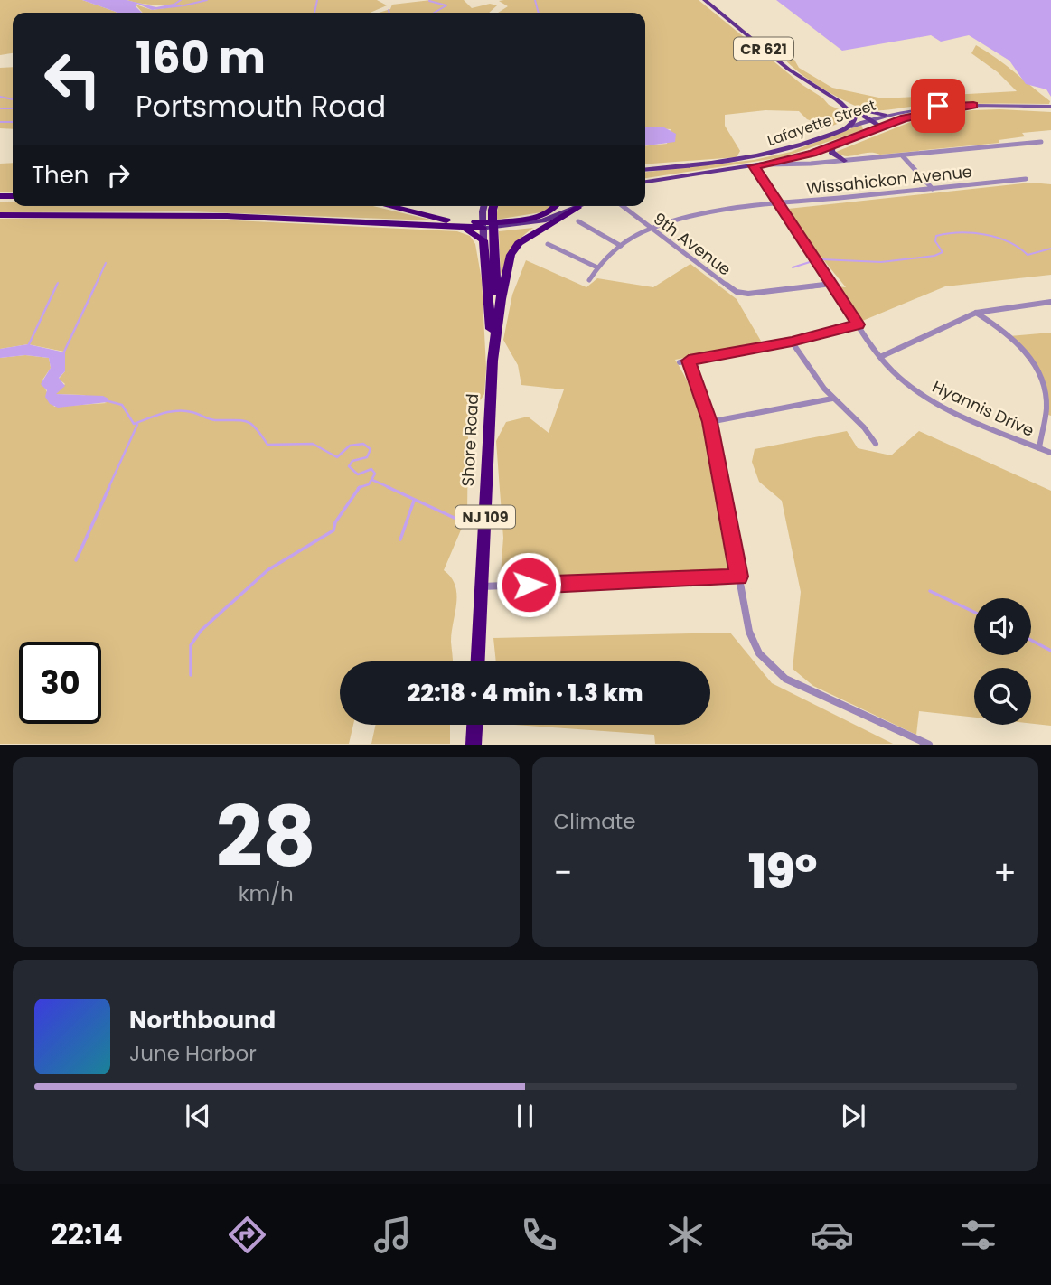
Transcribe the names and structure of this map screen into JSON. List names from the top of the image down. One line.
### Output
{"streets":{"highway":["Shore Road","NJ 109"],"main road":["CR 621","Lafayette Street"],"street":["Wissahickon Avenue","9th Avenue","Hyannis Drive"]},"crossings":[["CR 621","Lafayette Street"],["Lafayette Street","Hyannis Drive"],["Wissahickon Avenue","9th Avenue"],["Wissahickon Avenue","Hyannis Drive"],["9th Avenue","Hyannis Drive"],["Shore Road","NJ 109"]],"page":{"turn":["160 m","Portsmouth Road"],"then":"Then","limit":"30","trip":"22:18 · 4 min · 1.3 km","tile":[["28","km/h"],"Climate"],"heat":["−","19°","+"],"song":["Northbound","June Harbor"],"tabs":"22:14"}}
